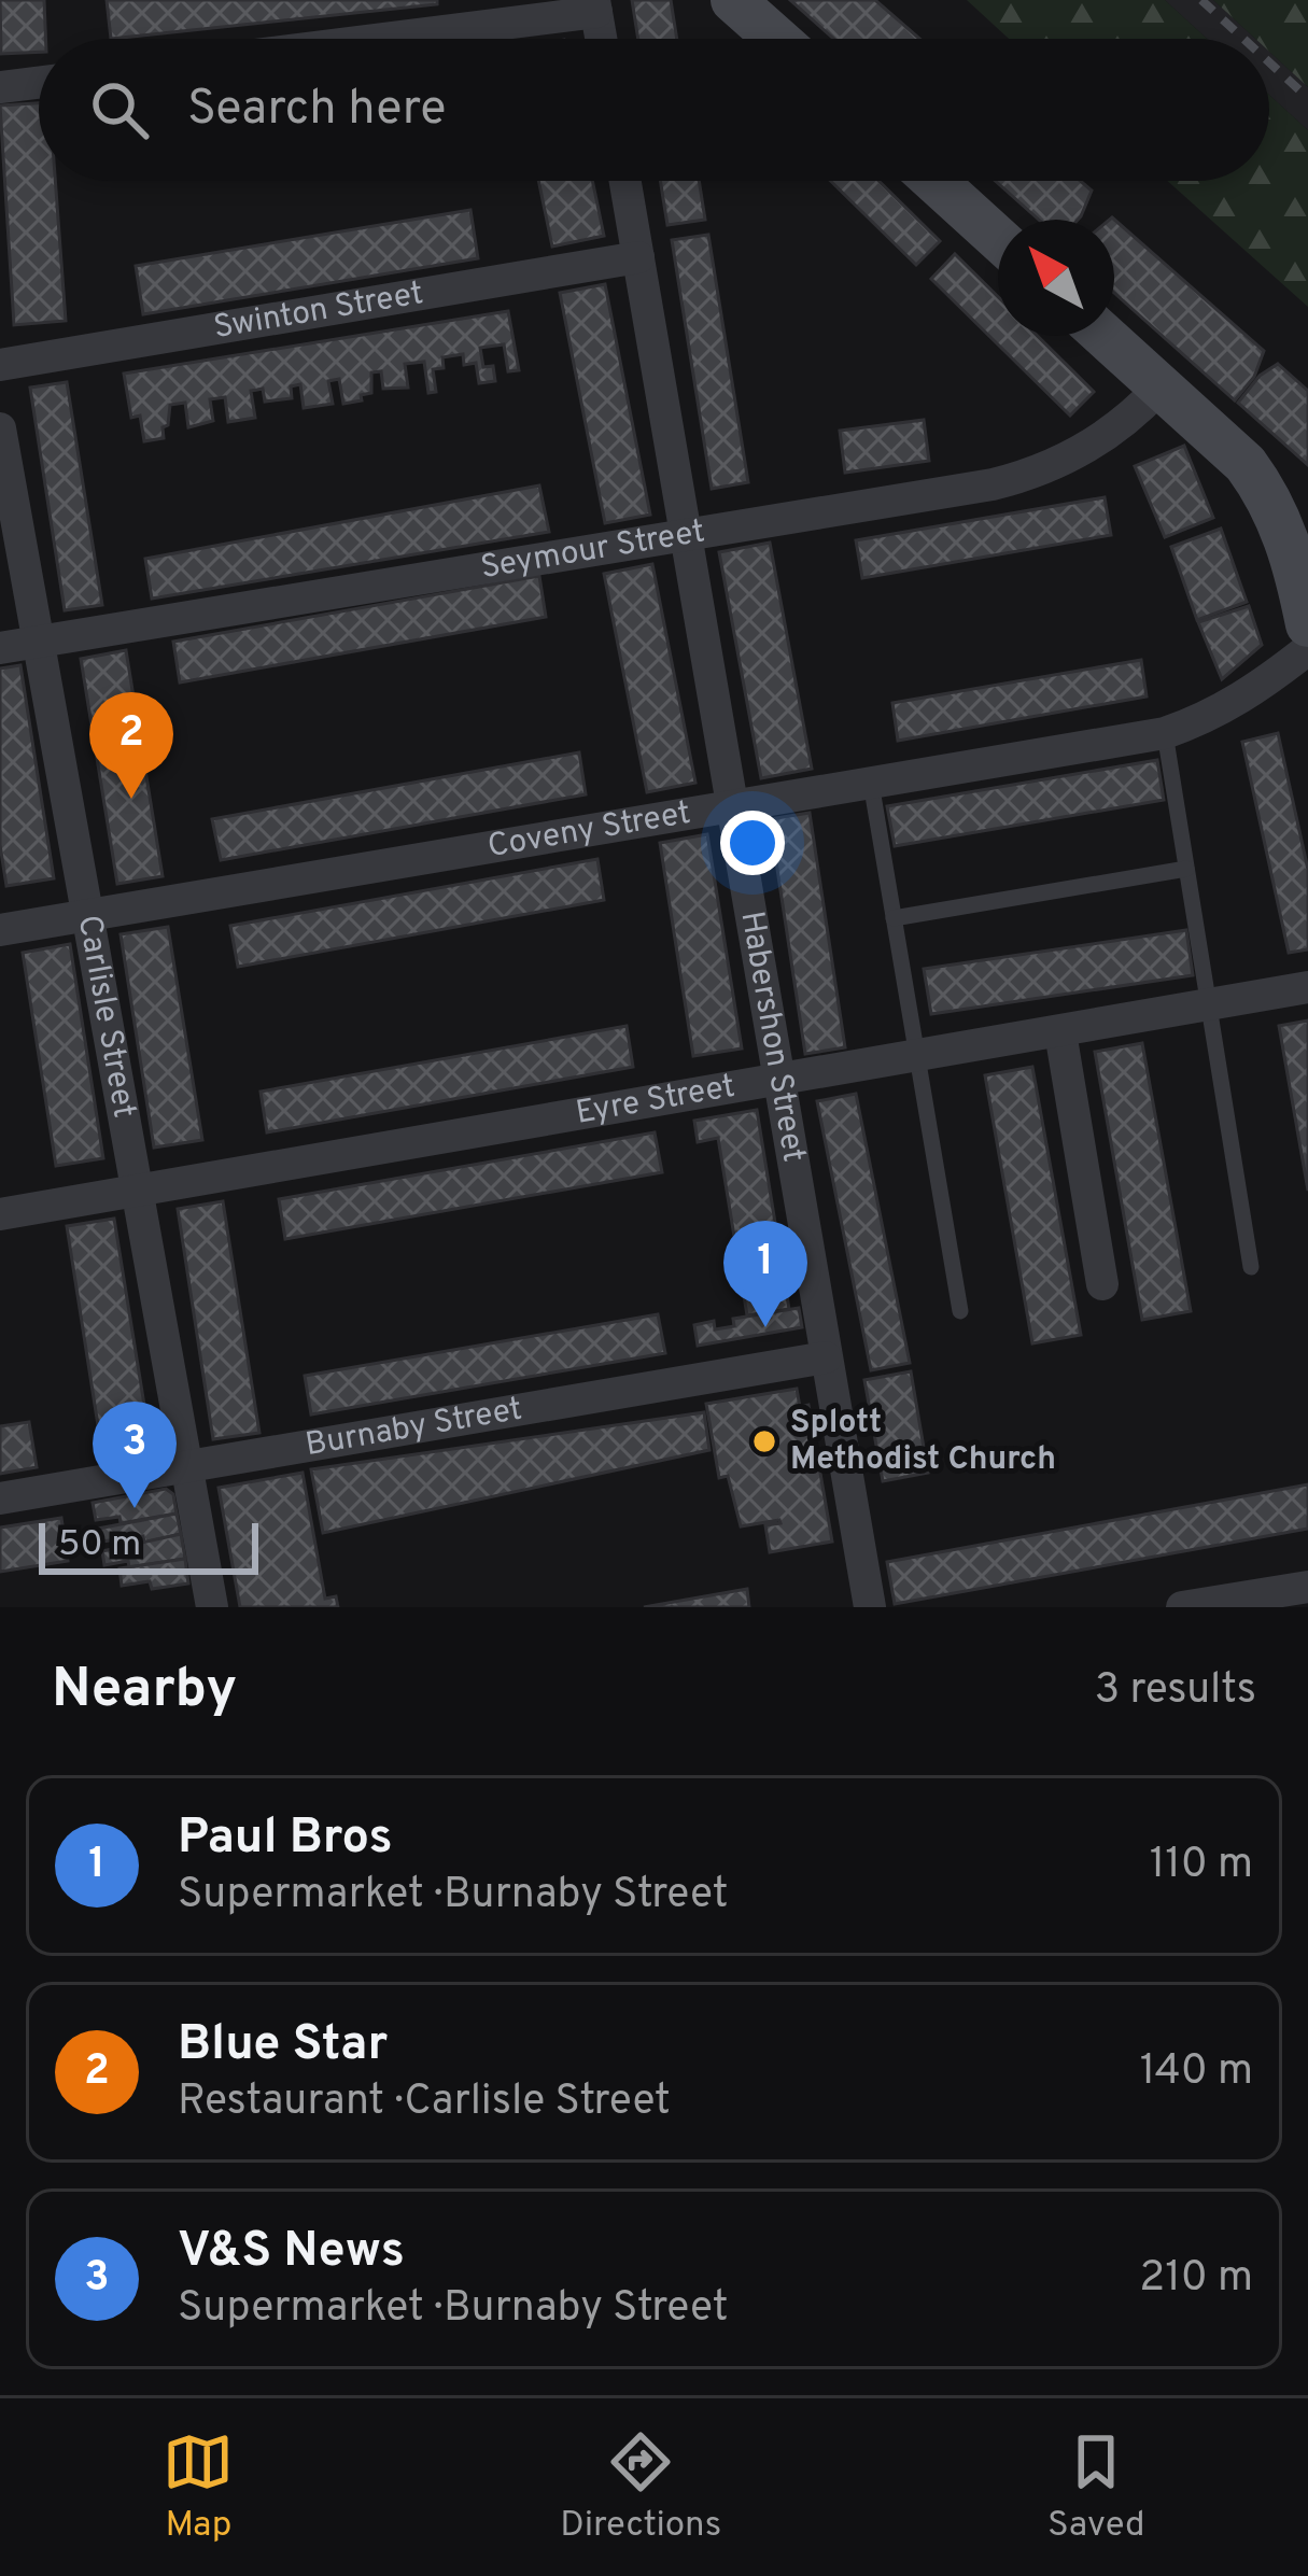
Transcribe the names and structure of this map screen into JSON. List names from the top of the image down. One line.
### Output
{"streets":{"street":["Swinton Street","Seymour Street","Coveny Street","Carlisle Street","Habershon Street","Eyre Street","Burnaby Street"]},"crossings":[["Swinton Street","Habershon Street"],["Seymour Street","Carlisle Street"],["Seymour Street","Habershon Street"],["Coveny Street","Carlisle Street"],["Coveny Street","Habershon Street"],["Carlisle Street","Eyre Street"],["Carlisle Street","Burnaby Street"],["Habershon Street","Eyre Street"],["Habershon Street","Burnaby Street"]],"places":["Splott Methodist Church"],"scale_bar":"50 m","north":"top left","page":{"search":"Search here","pins":["2","1","3"],"scale":"50 m","heading":["Nearby","3 results"],"list":[{"mark":"1","name":"Paul Bros","note":"Supermarket · Burnaby Street","value":"110 m"},{"mark":"2","name":"Blue Star","note":"Restaurant · Carlisle Street","value":"140 m"},{"mark":"3","name":"V&S News","note":"Supermarket · Burnaby Street","value":"210 m"}],"nav":["Map","Directions","Saved"]}}
